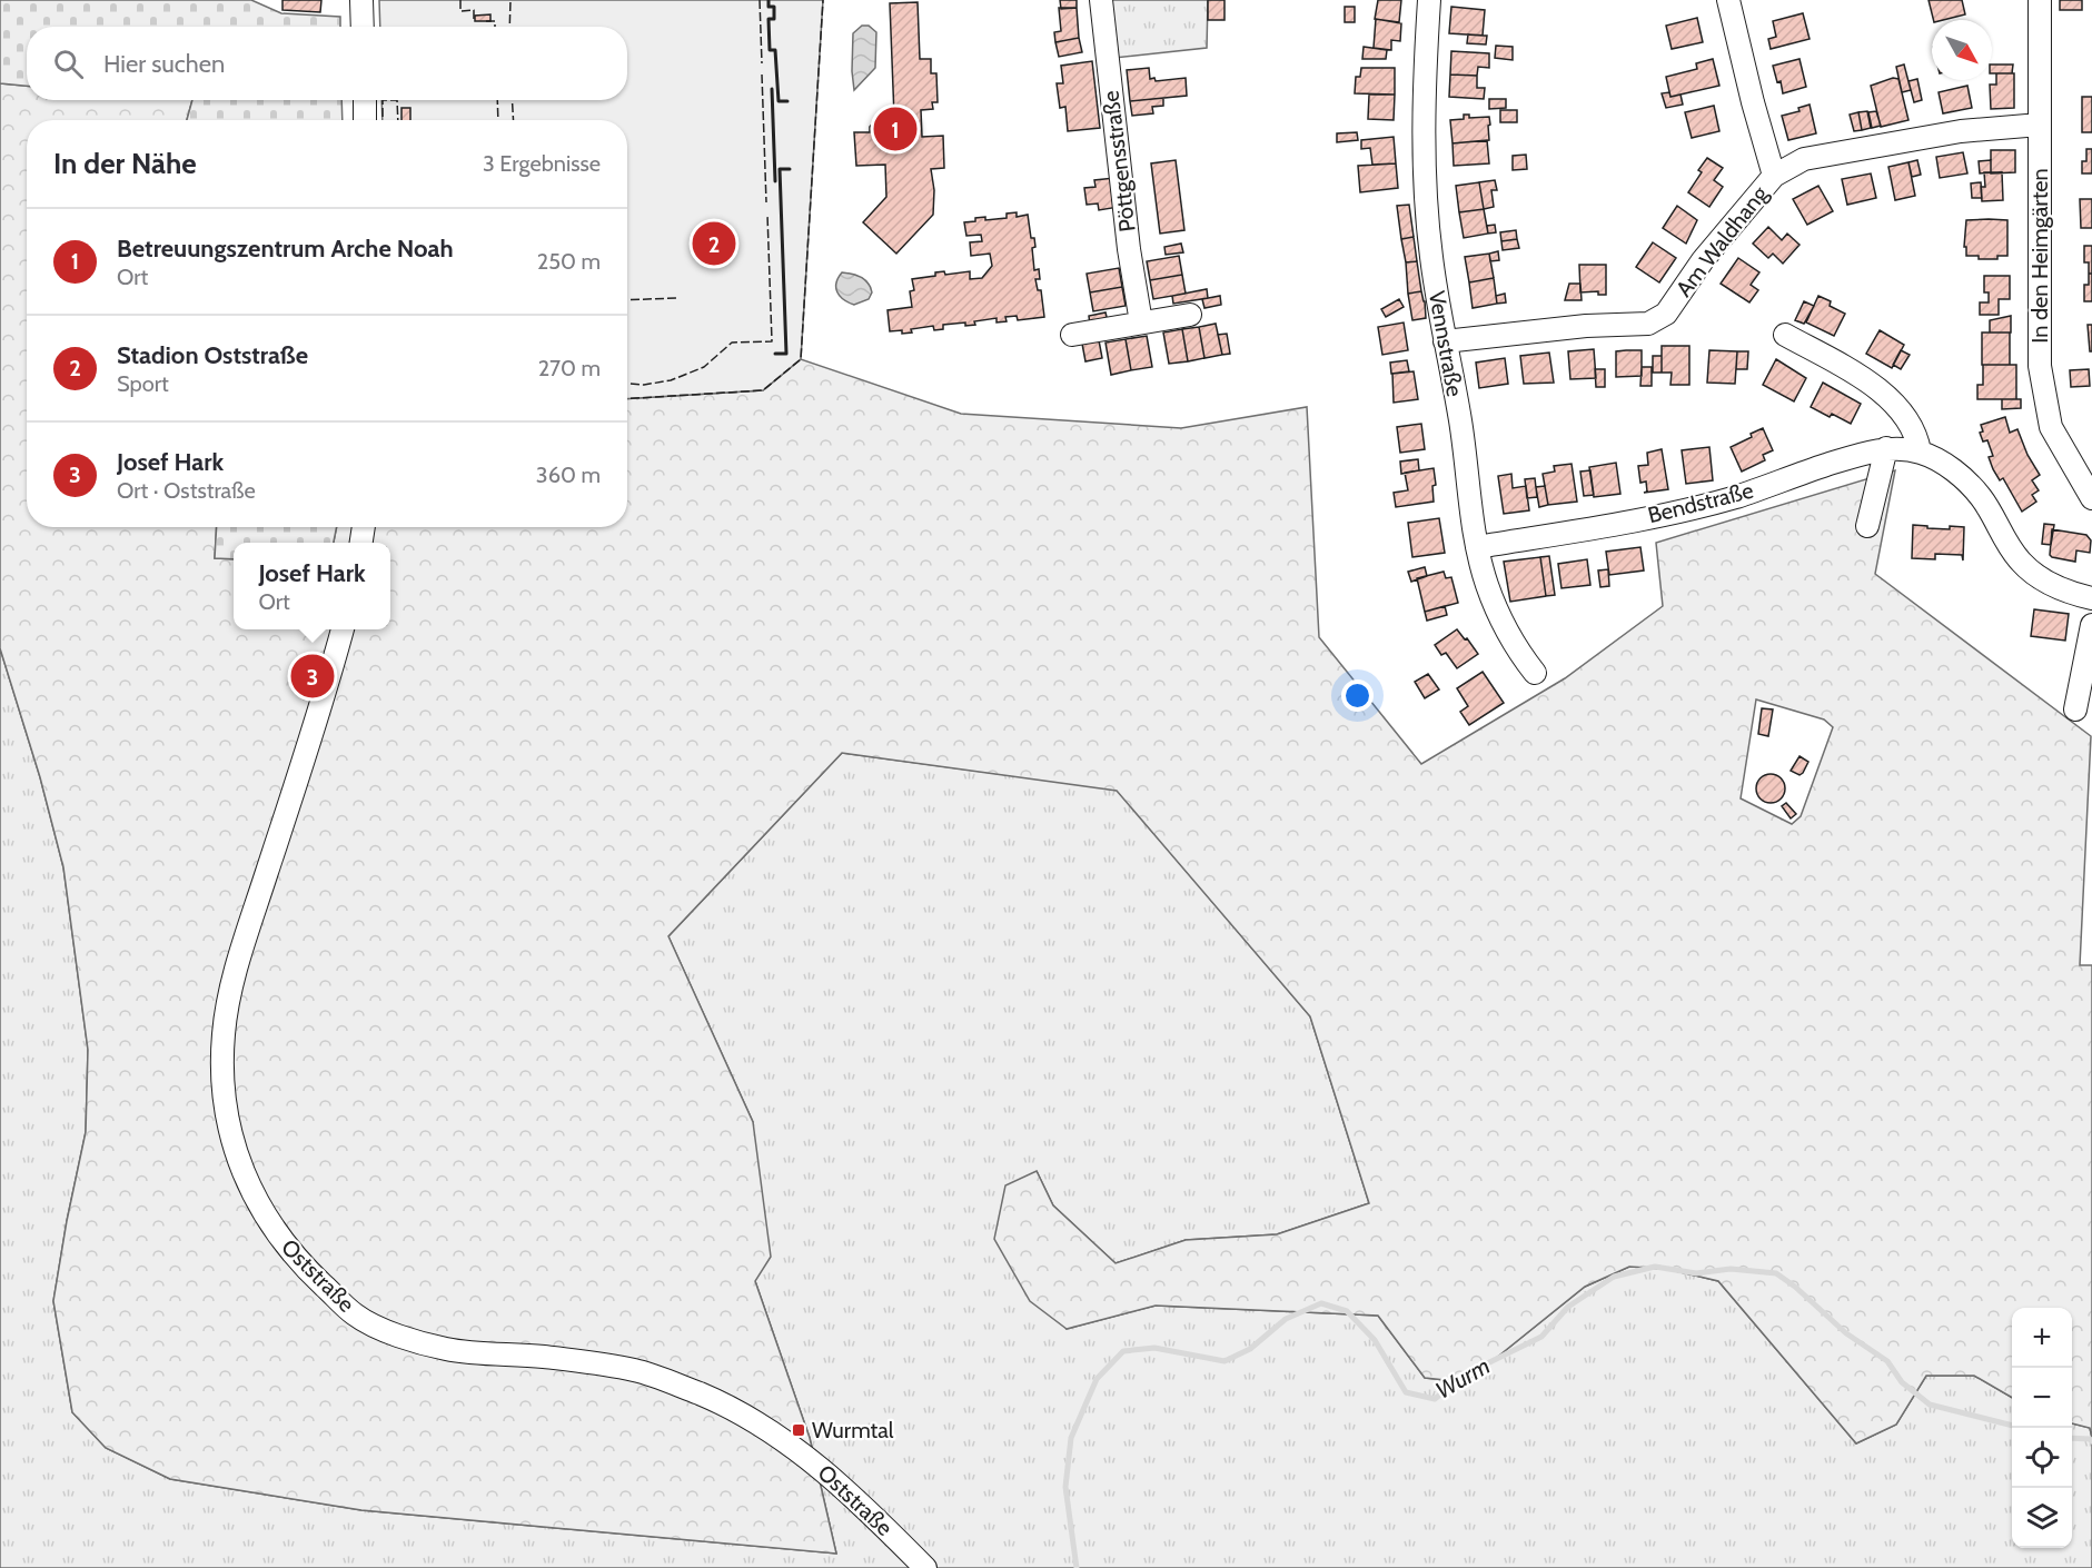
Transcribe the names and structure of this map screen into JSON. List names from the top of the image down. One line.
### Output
{"streets":{"street":["Pöttgensstraße","Am Waldhang","In den Heimgärten","Vennstraße","Bendstraße","Oststraße"]},"crossings":[["Am Waldhang","In den Heimgärten"],["Am Waldhang","Vennstraße"],["Vennstraße","Bendstraße"]],"water":["Wurm"],"places":{"transit":["Wurmtal"]},"north":"bottom right","page":{"search":"Hier suchen","pins":["1","2","3"],"heading":["In der Nähe","3 Ergebnisse"],"list":[{"mark":"1","name":"Betreuungszentrum Arche Noah","note":"Ort","value":"250 m"},{"mark":"2","name":"Stadion Oststraße","note":"Sport","value":"270 m"},{"mark":"3","name":"Josef Hark","note":"Ort · Oststraße","value":"360 m"}],"popup":["Josef Hark","Ort"],"map_buttons":["+","−"]}}
